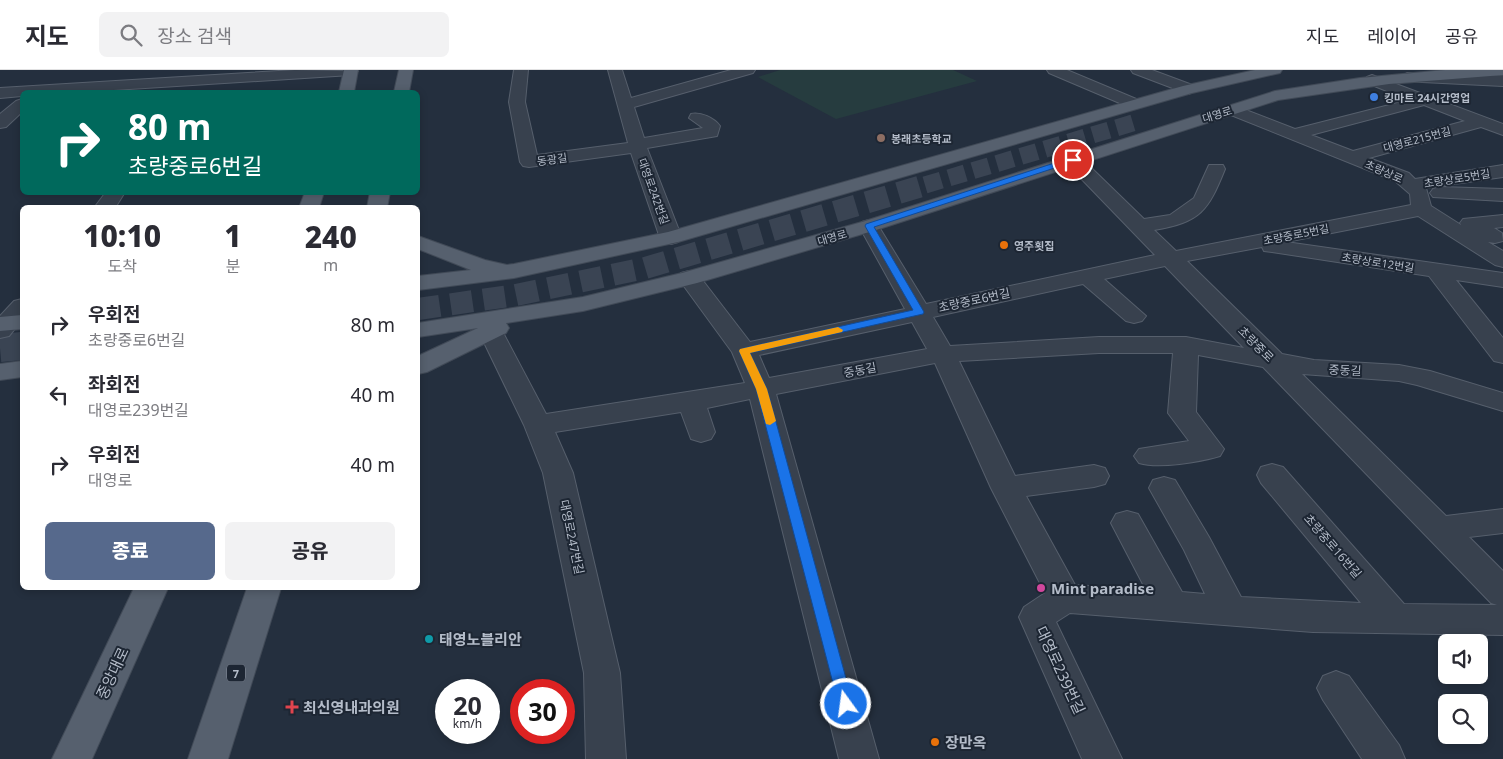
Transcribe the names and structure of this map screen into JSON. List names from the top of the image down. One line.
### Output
{"streets":{"main road":["대영로","중앙대로","7"],"street":["대영로215번길","동광길","초량상로","초량상로5번길","대영로242번길","초량중로5번길","초량상로12번길","초량중로6번길","초량중로","중동길","대영로247번길","초량중로16번길","대영로239번길"]},"crossings":[["대영로","대영로215번길"],["대영로","초량상로"],["대영로","초량중로"],["대영로215번길","초량상로"],["동광길","대영로242번길"],["초량상로","초량상로5번길"],["초량상로","초량중로5번길"],["초량상로5번길","초량중로5번길"],["초량중로5번길","초량상로12번길"],["초량중로5번길","초량중로6번길"],["초량중로5번길","초량중로"],["초량중로6번길","초량중로"],["초량중로","중동길"],["중동길","대영로247번길"]],"places":{"other":["킹마트 24시간영업","봉래초등학교","영주횟집","Mint paradise","태영노블리안","장만옥"],"health":["최신영내과의원"]},"page":{"header":"지도","search":"장소 검색","nav":["지도","레이어","공유"],"turn":["80 m","초량중로6번길"],"eta":["10:10","도착","1","분","240","m"],"list":[{"name":"우회전","note":"초량중로6번길","value":"80 m"},{"name":"좌회전","note":"대영로239번길","value":"40 m"},{"name":"우회전","note":"대영로","value":"40 m"}],"buttons":["종료","공유"],"speed":"20 km/h","limit":"30"}}
